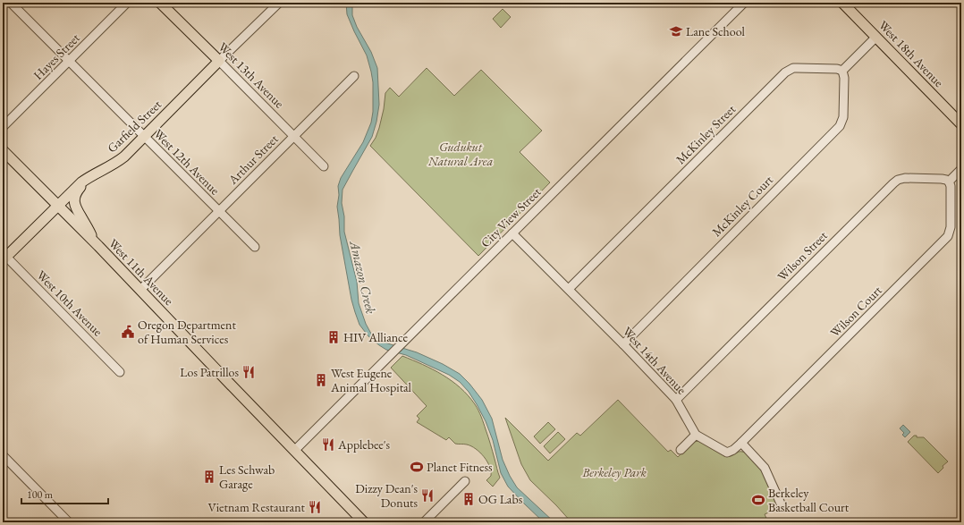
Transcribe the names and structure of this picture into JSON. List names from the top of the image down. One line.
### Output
{"streets":{"main road":["West 18th Avenue","West 13th Avenue","Garfield Street","West 11th Avenue"],"street":["Hayes Street","McKinley Street","Arthur Street","West 12th Avenue","McKinley Court","City View Street","Wilson Street","West 10th Avenue","Wilson Court","West 14th Avenue"]},"crossings":[["Hayes Street","West 12th Avenue"],["West 13th Avenue","Garfield Street"],["West 13th Avenue","Arthur Street"],["Garfield Street","West 12th Avenue"],["Garfield Street","West 11th Avenue"],["Garfield Street","West 10th Avenue"],["McKinley Street","McKinley Court"],["McKinley Street","West 14th Avenue"],["Arthur Street","West 12th Avenue"],["Arthur Street","West 11th Avenue"],["McKinley Court","West 14th Avenue"],["City View Street","West 11th Avenue"],["City View Street","West 14th Avenue"],["Wilson Street","Wilson Court"],["Wilson Street","West 14th Avenue"]],"water":["Amazon Creek"],"parks":["Gudukut Natural Area","Berkeley Park"],"places":{"school or university":["Lane School"],"public building":["Oregon Department of Human Services"],"building":["HIV Alliance","West Eugene Animal Hospital","Les Schwab Garage","OG Labs"],"restaurant":["Los Patrillos","Applebee's","Dizzy Dean's Donuts","Vietnam Restaurant"],"sports":["Planet Fitness","Berkeley Basketball Court"]},"scale_bar":"100 m"}
